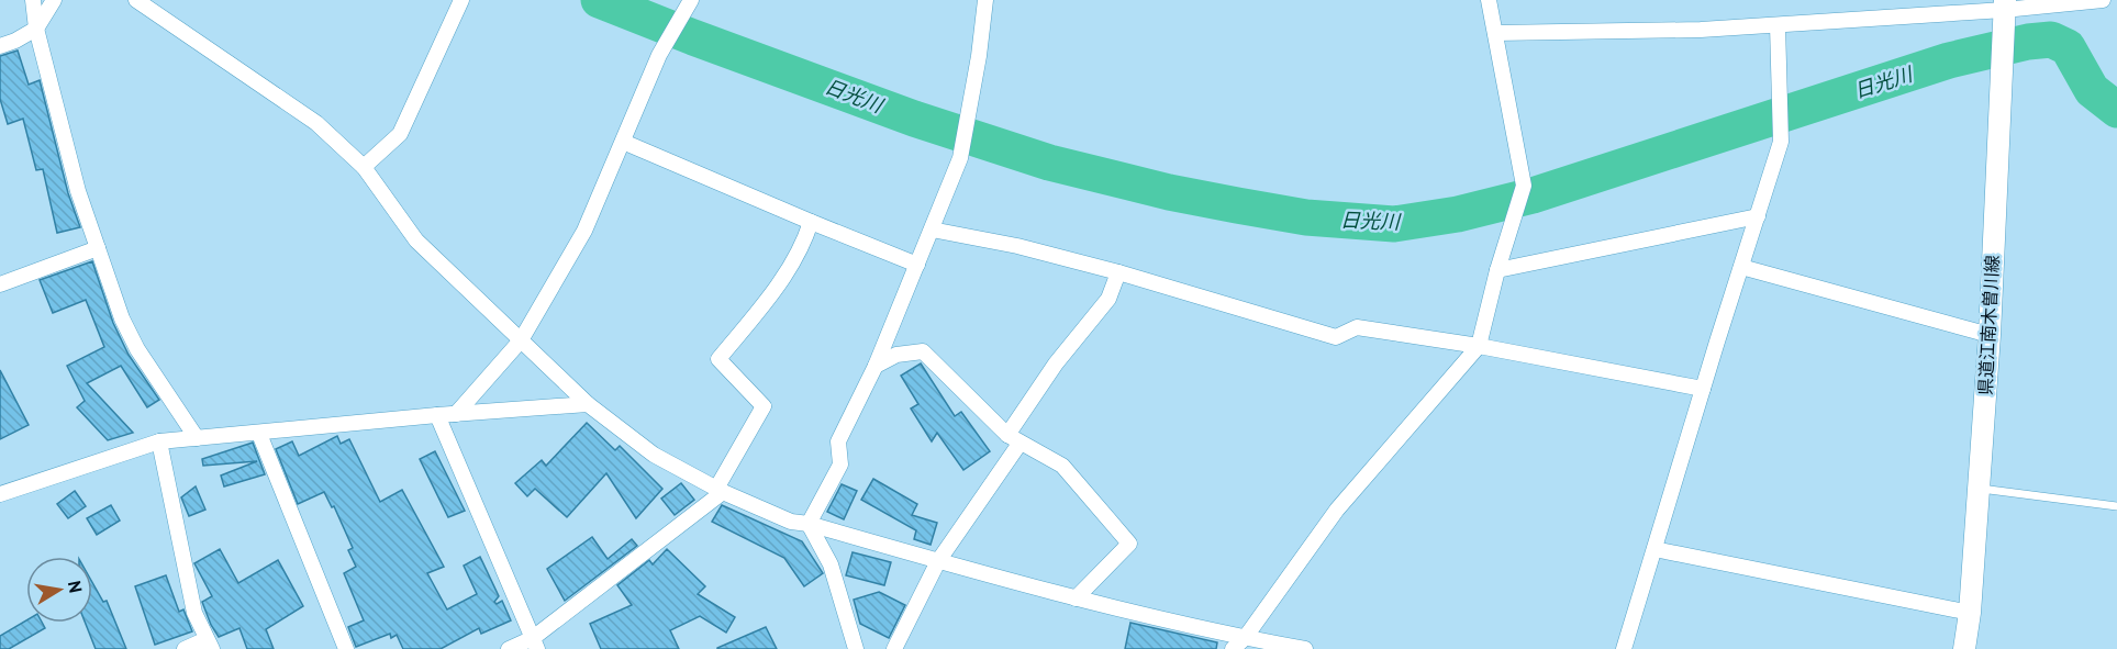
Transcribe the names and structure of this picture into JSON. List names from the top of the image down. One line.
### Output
{"streets":{"main road":["県道江南木曽川線"]},"water":["日光川"],"north":"right"}
